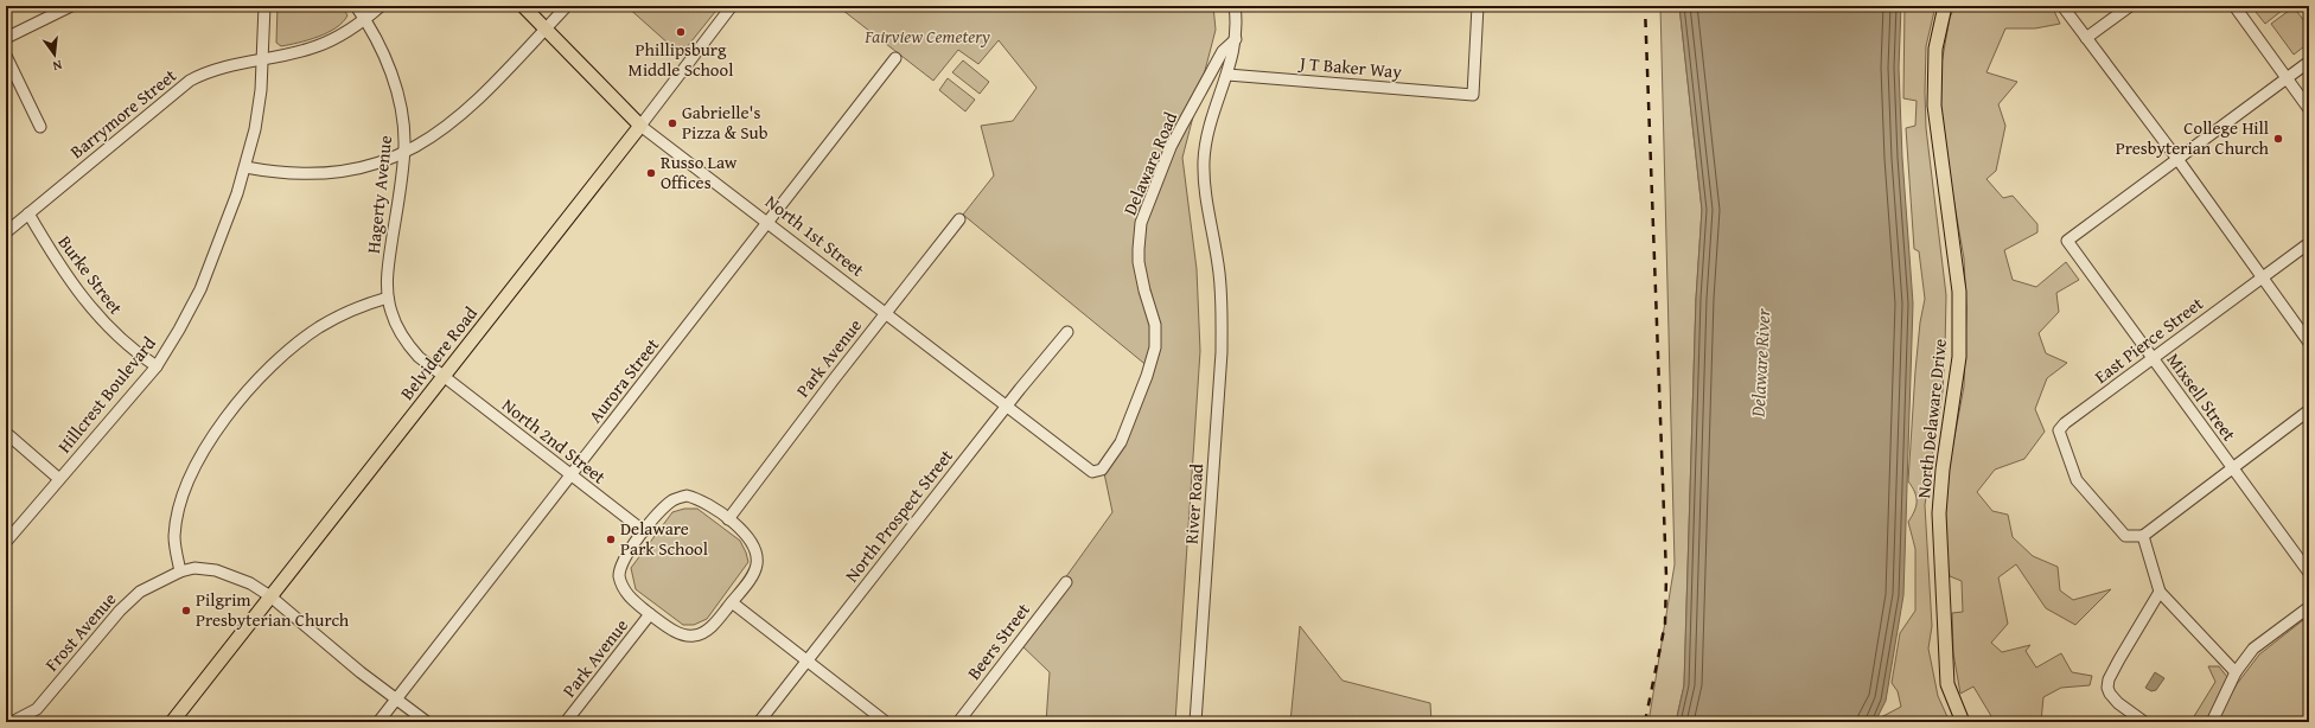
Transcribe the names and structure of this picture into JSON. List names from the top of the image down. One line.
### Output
{"streets":{"main road":["North 1st Street","Belvidere Road","North Delaware Drive"],"street":["J T Baker Way","Barrymore Street","Delaware Road","Hagerty Avenue","Burke Street","East Pierce Street","Park Avenue","Aurora Street","Hillcrest Boulevard","Mixsell Street","North 2nd Street","River Road","North Prospect Street","Frost Avenue","Beers Street"]},"crossings":[["J T Baker Way","River Road"],["Barrymore Street","Hagerty Avenue"],["Barrymore Street","Burke Street"],["Barrymore Street","Hillcrest Boulevard"],["Delaware Road","North 1st Street"],["Delaware Road","River Road"],["Hagerty Avenue","Belvidere Road"],["Hagerty Avenue","North 2nd Street"],["North 1st Street","Belvidere Road"],["North 1st Street","Park Avenue"],["North 1st Street","Aurora Street"],["North 1st Street","North Prospect Street"],["Burke Street","Hillcrest Boulevard"],["East Pierce Street","Mixsell Street"],["Belvidere Road","North 2nd Street"],["Belvidere Road","Frost Avenue"],["Park Avenue","North 2nd Street"],["Aurora Street","North 2nd Street"],["Aurora Street","Frost Avenue"]],"water":["Delaware River"],"parks":["Fairview Cemetery"],"places":["Phillipsburg Middle School","Gabrielle's Pizza & Sub","College Hill Presbyterian Church","Russo Law Offices","Delaware Park School","Pilgrim Presbyterian Church"],"north":"bottom"}
